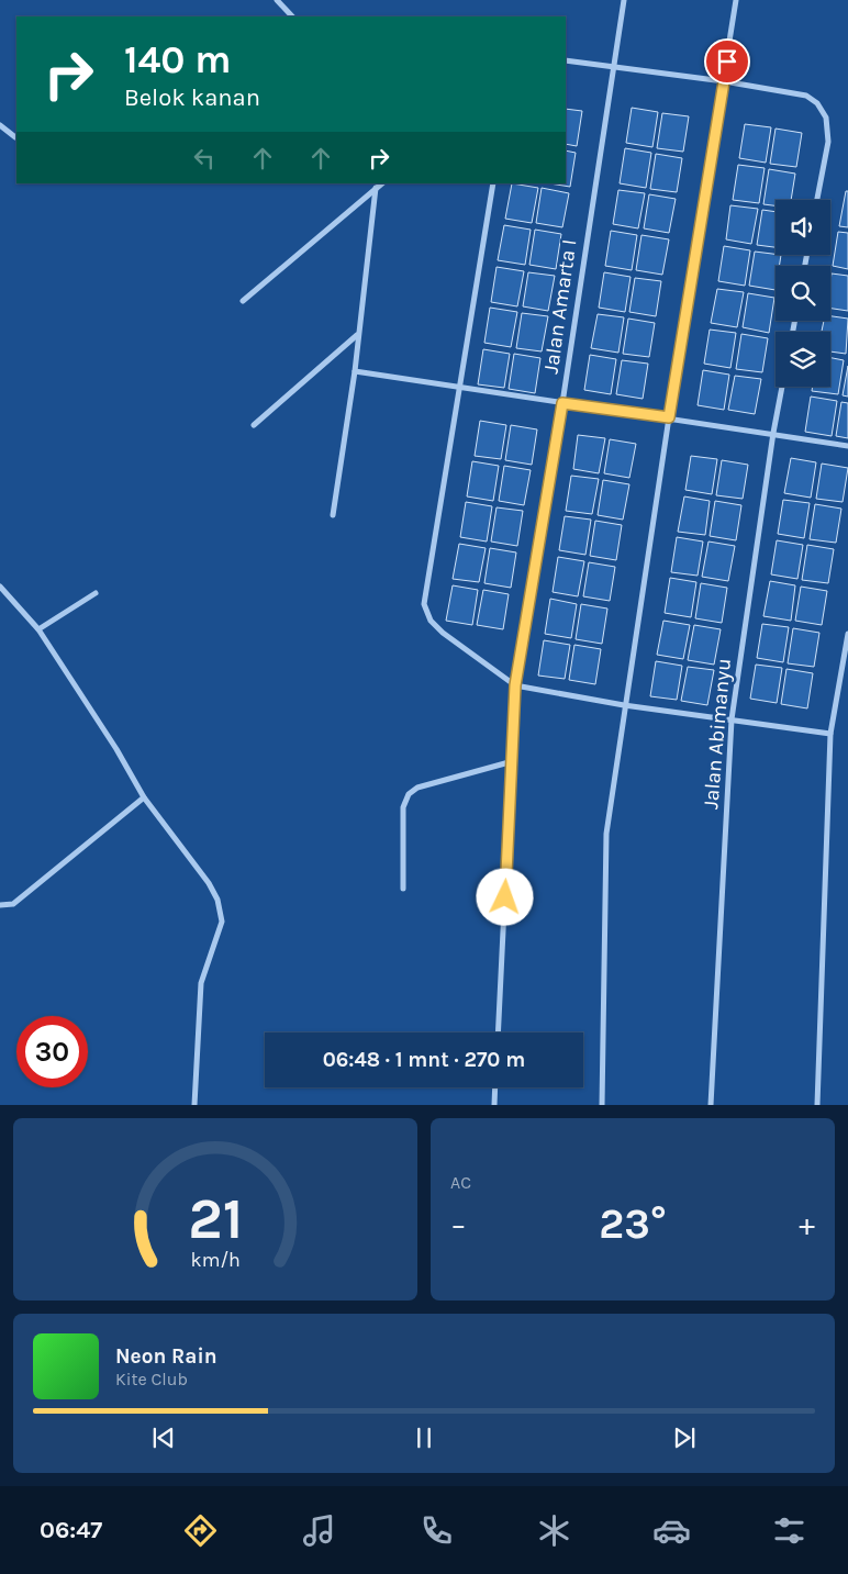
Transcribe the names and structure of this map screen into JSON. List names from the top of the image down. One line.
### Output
{"streets":{"street":["Jalan Amarta I","Jalan Abimanyu"]},"page":{"turn":["140 m","Belok kanan"],"limit":"30","trip":"06:48 · 1 mnt · 270 m","tile":"AC","heat":["−","23°","+"],"song":["Neon Rain","Kite Club"],"tabs":"06:47","gauge":["21","km/h"]}}
